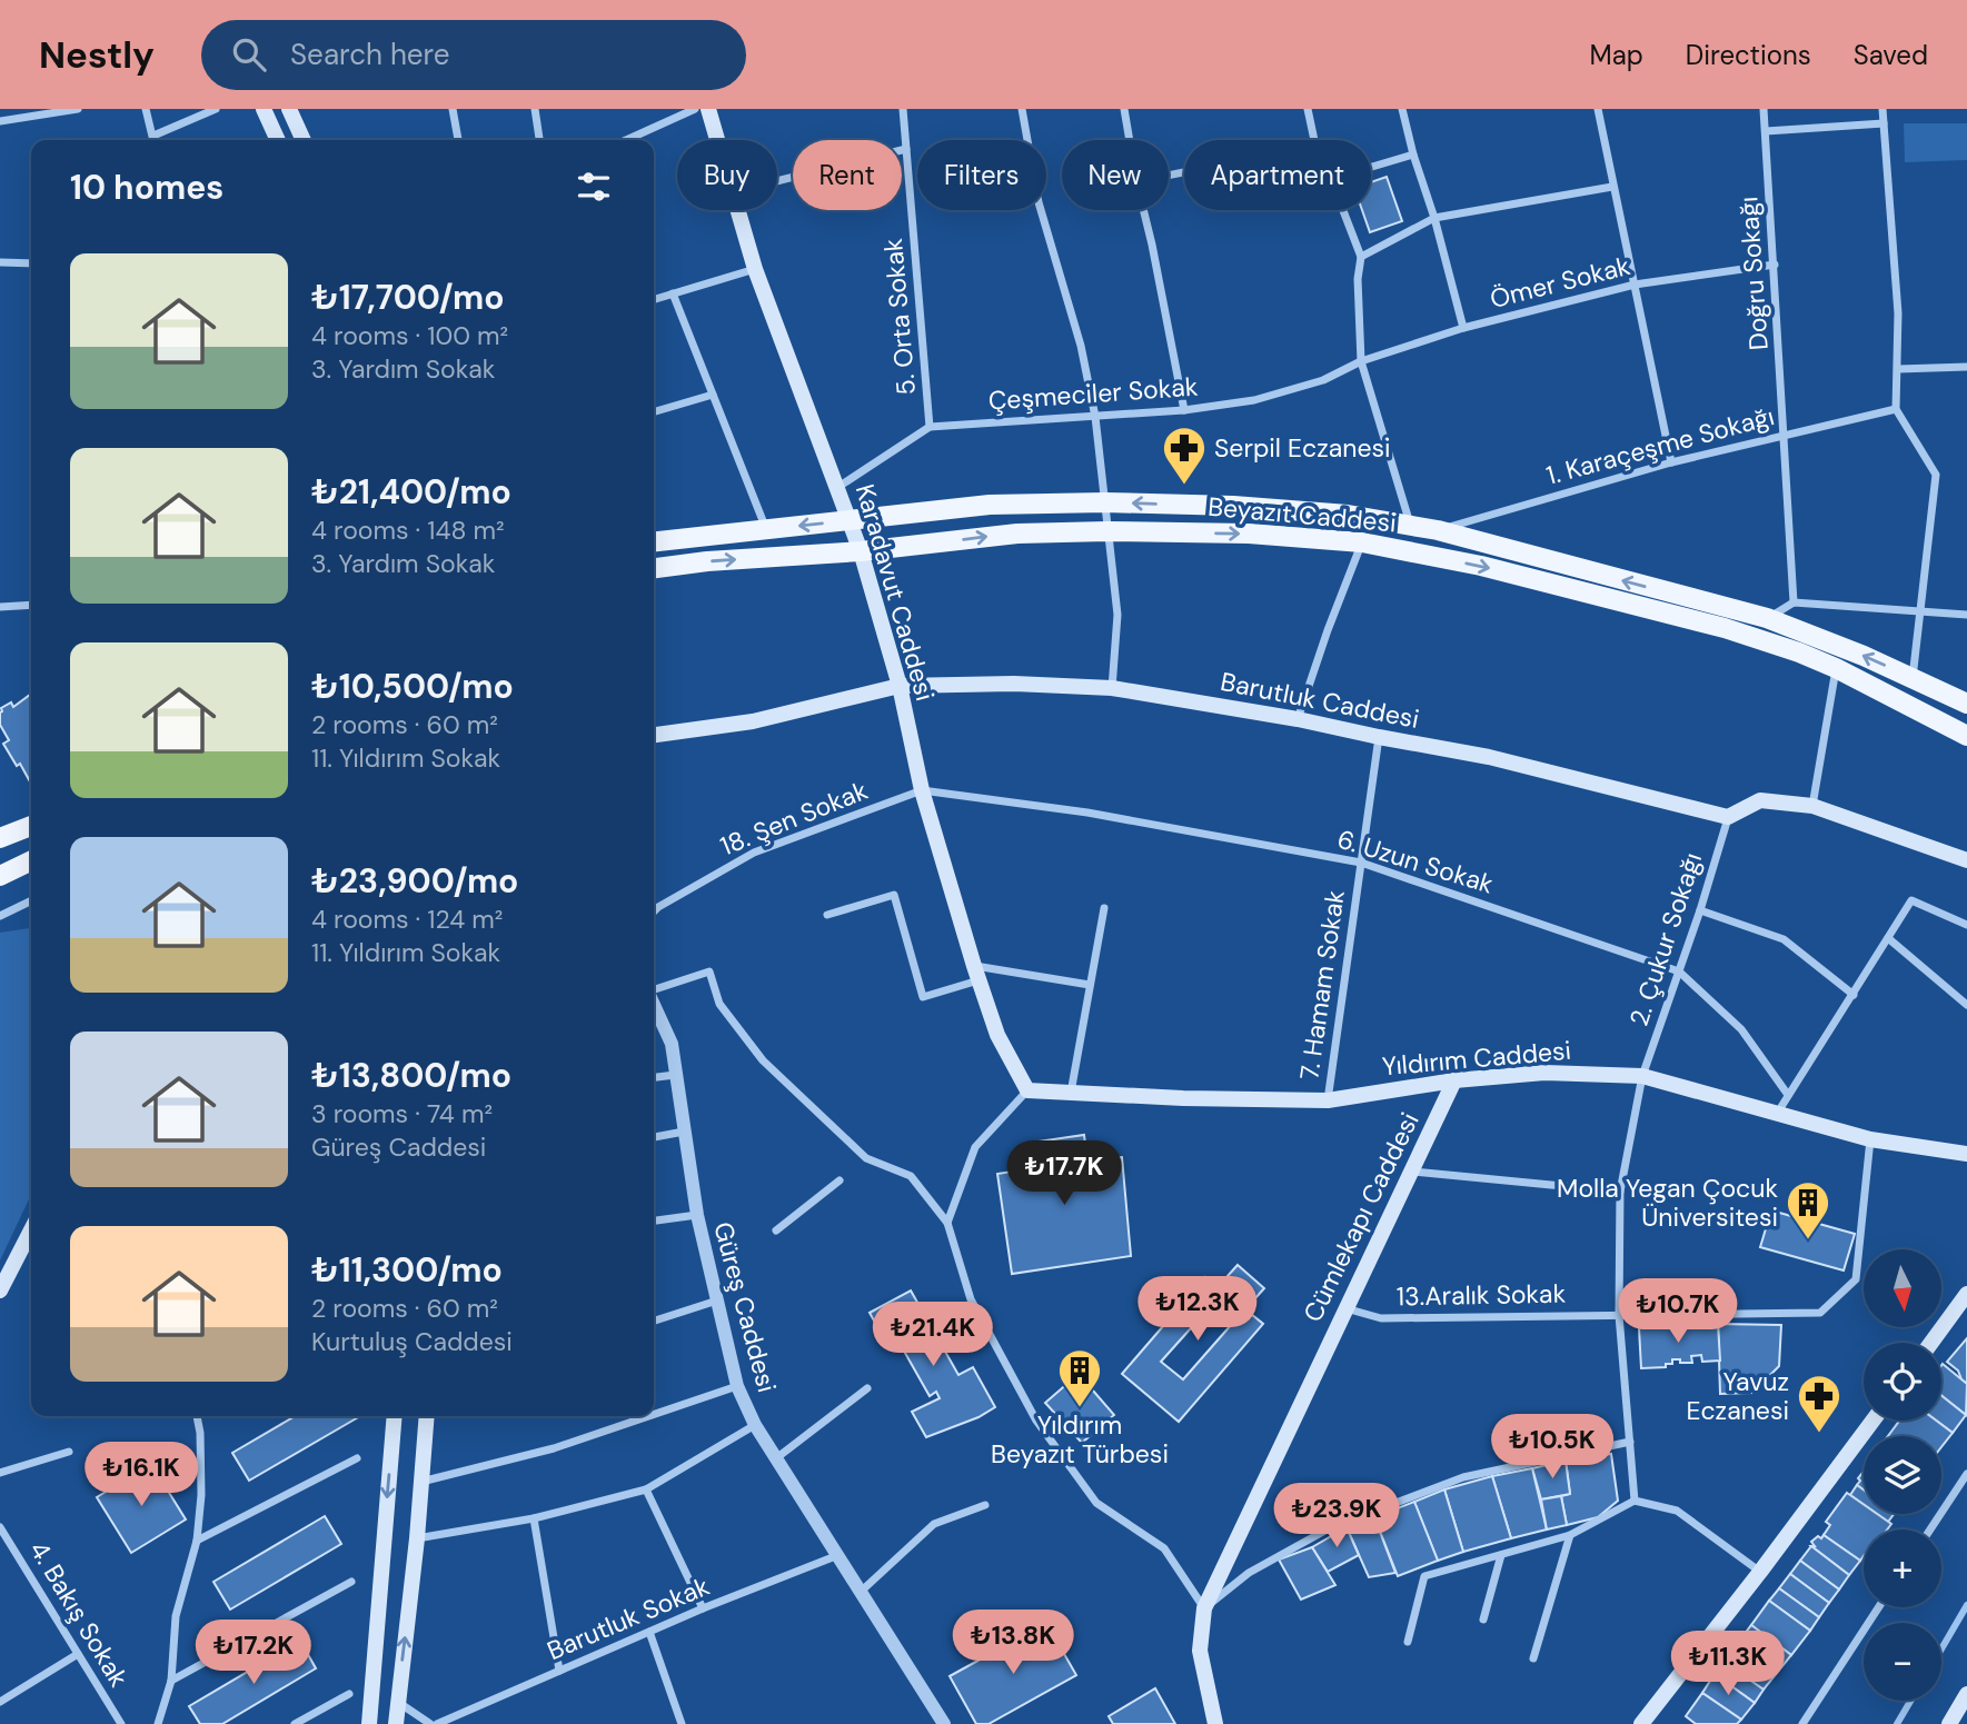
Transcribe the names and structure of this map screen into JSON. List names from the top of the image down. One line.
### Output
{"streets":{"main road":["Beyazıt Caddesi","Karadavut Caddesi","Barutluk Caddesi","Yıldırım Caddesi","Cümlekapı Caddesi"],"street":["Doğru Sokağı","Ömer Sokak","5. Orta Sokak","Çeşmeciler Sokak","1. Karaçeşme Sokağı","18. Şen Sokak","6. Uzun Sokak","2. Çukur Sokağı","7. Hamam Sokak","13.Aralık Sokak","Güreş Caddesi","4. Bakış Sokak","Barutluk Sokak"]},"crossings":[["Doğru Sokağı","Ömer Sokak"],["Doğru Sokağı","1. Karaçeşme Sokağı"],["Ömer Sokak","Çeşmeciler Sokak"],["5. Orta Sokak","Çeşmeciler Sokak"],["Çeşmeciler Sokak","Karadavut Caddesi"],["1. Karaçeşme Sokağı","Beyazıt Caddesi"],["Beyazıt Caddesi","Karadavut Caddesi"],["Karadavut Caddesi","Barutluk Caddesi"],["Karadavut Caddesi","18. Şen Sokak"],["Karadavut Caddesi","6. Uzun Sokak"],["Karadavut Caddesi","Yıldırım Caddesi"],["Barutluk Caddesi","2. Çukur Sokağı"],["Barutluk Caddesi","7. Hamam Sokak"],["18. Şen Sokak","6. Uzun Sokak"],["6. Uzun Sokak","2. Çukur Sokağı"],["6. Uzun Sokak","7. Hamam Sokak"],["2. Çukur Sokağı","Yıldırım Caddesi"],["2. Çukur Sokağı","13.Aralık Sokak"],["7. Hamam Sokak","Yıldırım Caddesi"],["Yıldırım Caddesi","Cümlekapı Caddesi"],["Yıldırım Caddesi","13.Aralık Sokak"],["Cümlekapı Caddesi","13.Aralık Sokak"],["Güreş Caddesi","Barutluk Sokak"]],"places":{"pharmacy":["Serpil Eczanesi","Yavuz Eczanesi"],"building":["Molla Yegan Çocuk Üniversitesi","Yıldırım Beyazıt Türbesi"]},"north":"bottom","page":{"header":"Nestly","search":"Search here","nav":["Map","Directions","Saved"],"chip":["Buy","Rent","Filters","New","Apartment"],"heading":"10 homes","list":[{"name":"₺17,700/mo","note":"4 rooms · 100 m² · 3. Yardım Sokak"},{"name":"₺21,400/mo","note":"4 rooms · 148 m² · 3. Yardım Sokak"},{"name":"₺10,500/mo","note":"2 rooms · 60 m² · 11. Yıldırım Sokak"},{"name":"₺23,900/mo","note":"4 rooms · 124 m² · 11. Yıldırım Sokak"},{"name":"₺13,800/mo","note":"3 rooms · 74 m² · Güreş Caddesi"},{"name":"₺11,300/mo","note":"2 rooms · 60 m² · Kurtuluş Caddesi"}],"price":["₺17.7K","₺12.3K","₺10.7K","₺21.4K","₺10.5K","₺16.1K","₺23.9K","₺13.8K","₺17.2K","₺11.3K"],"map_buttons":["+","−"]}}
